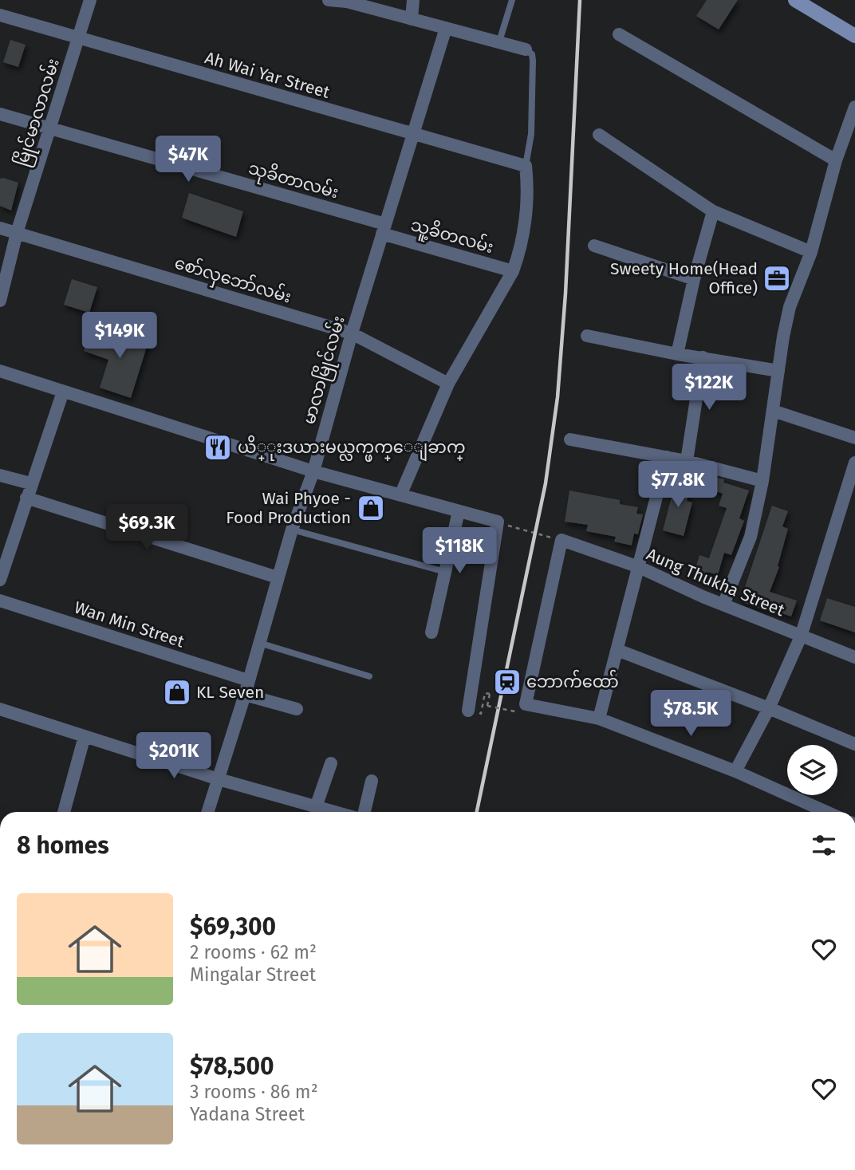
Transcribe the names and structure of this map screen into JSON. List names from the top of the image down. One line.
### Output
{"streets":{"street":["Ah Wai Yar Street","မြိုင်မာလာလမ်း","သုခိတာလမ်း","သူ့ခိတလမ်း","စော်လှဘော်လမ်း","မာလာမြိုင်လမ်း","Aung Thukha Street","Wan Min Street"]},"crossings":[["Ah Wai Yar Street","မြိုင်မာလာလမ်း"],["Ah Wai Yar Street","မာလာမြိုင်လမ်း"],["မြိုင်မာလာလမ်း","သုခိတာလမ်း"],["မြိုင်မာလာလမ်း","စော်လှဘော်လမ်း"],["သုခိတာလမ်း","သူ့ခိတလမ်း"],["သုခိတာလမ်း","မာလာမြိုင်လမ်း"],["သူ့ခိတလမ်း","မာလာမြိုင်လမ်း"],["စော်လှဘော်လမ်း","မာလာမြိုင်လမ်း"],["မာလာမြိုင်လမ်း","Wan Min Street"]],"places":{"office":["Sweety Home(Head Office)"],"restaurant":["ယိ္ုးဒယားမယ္လက္ဖက္ေျခာက္"],"shop":["Wai Phyoe - Food Production","KL Seven"],"station":["ဘောက်ထော်"]},"page":{"price":["$47K","$149K","$122K","$77.8K","$69.3K","$118K","$78.5K","$201K"],"heading":"8 homes","list":[{"name":"$69,300","note":"2 rooms · 62 m² · Mingalar Street"},{"name":"$78,500","note":"3 rooms · 86 m² · Yadana Street"}]}}
